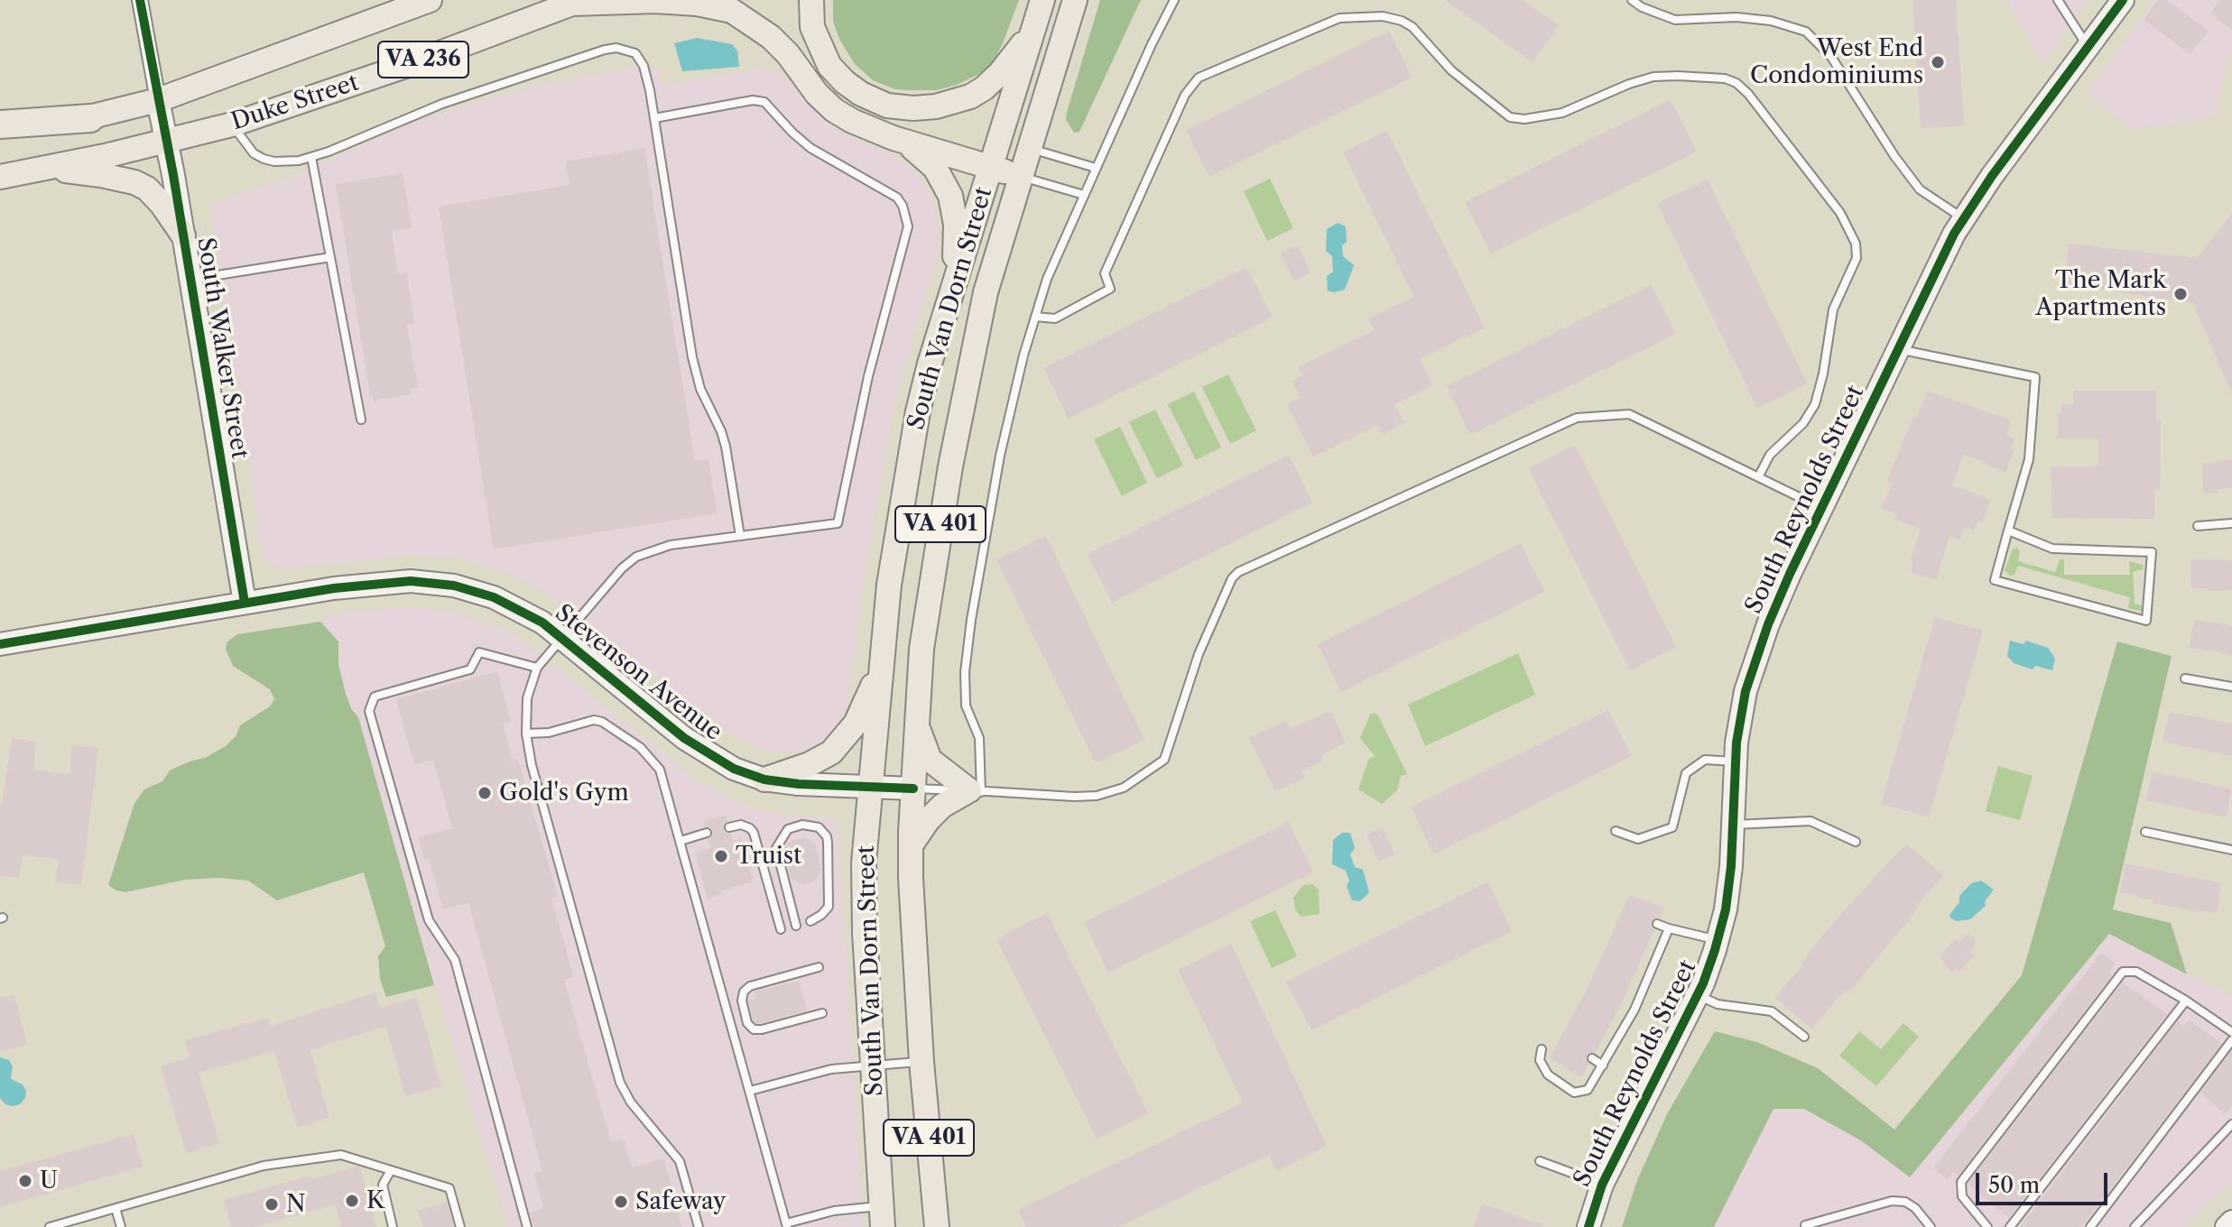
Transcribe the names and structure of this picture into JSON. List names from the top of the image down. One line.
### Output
{"streets":{"main road":["VA 236","Duke Street","South Van Dorn Street","VA 401"],"street":["South Walker Street","South Reynolds Street","Stevenson Avenue"]},"crossings":[["Duke Street","South Walker Street"],["South Van Dorn Street","Stevenson Avenue"],["South Walker Street","Stevenson Avenue"]],"places":["West End Condominiums","The Mark Apartments","Gold's Gym","Truist","U","K","Safeway","N"],"scale_bar":"50 m"}
